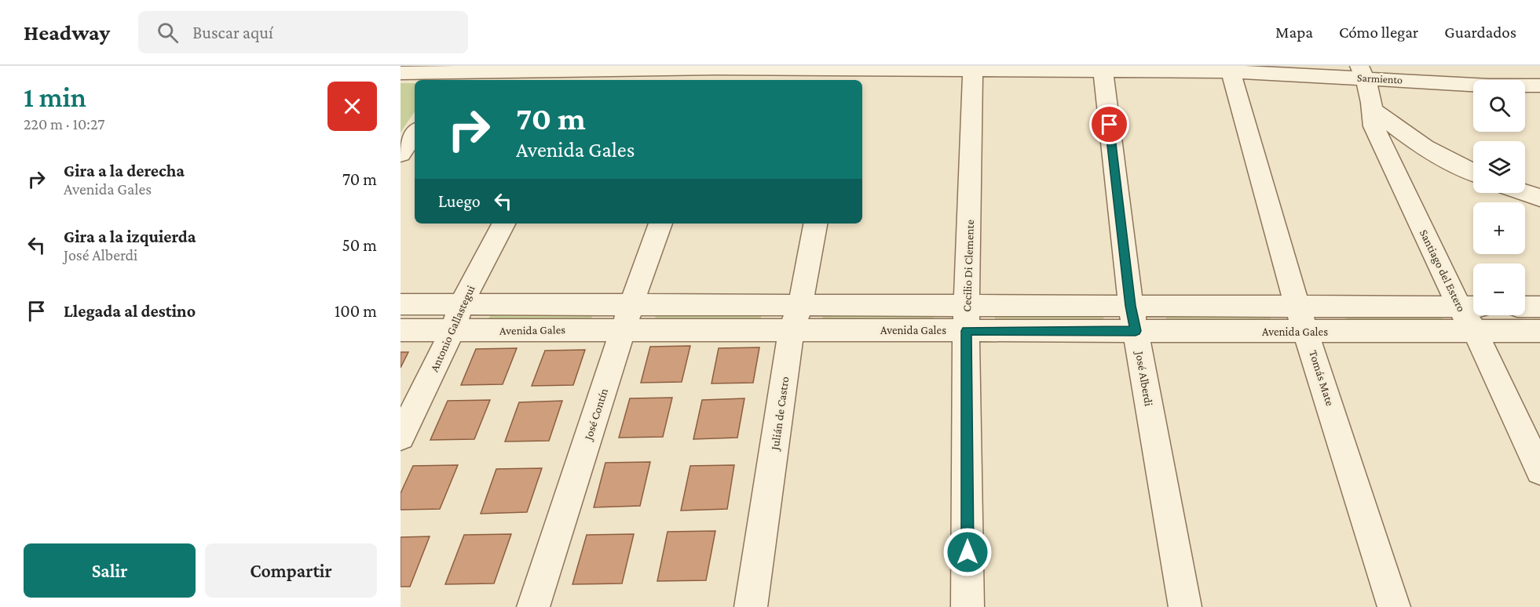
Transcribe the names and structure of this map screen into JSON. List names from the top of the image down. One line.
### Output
{"streets":{"street":["Sarmiento","Cecilio Di Clemente","Santiago del Estero","Antonio Gallastegui","Avenida Gales","Tomás Mate","José Alberdi","Julián de Castro","José Contín"]},"crossings":[["Sarmiento","Cecilio Di Clemente"],["Sarmiento","Santiago del Estero"],["Sarmiento","Tomás Mate"],["Sarmiento","José Alberdi"],["Cecilio Di Clemente","Avenida Gales"],["Santiago del Estero","Avenida Gales"],["Antonio Gallastegui","Avenida Gales"],["Avenida Gales","Tomás Mate"],["Avenida Gales","José Alberdi"],["Avenida Gales","Julián de Castro"],["Avenida Gales","José Contín"]],"page":{"header":"Headway","search":"Buscar aquí","nav":["Mapa","Cómo llegar","Guardados"],"heading":["1 min","220 m · 10:27"],"map_buttons":["+","−"],"turn":["70 m","Avenida Gales"],"list":[{"name":"Gira a la derecha","note":"Avenida Gales","value":"70 m"},{"name":"Gira a la izquierda","note":"José Alberdi","value":"50 m"},{"name":"Llegada al destino","value":"100 m"}],"then":"Luego","buttons":["Salir","Compartir"]}}
